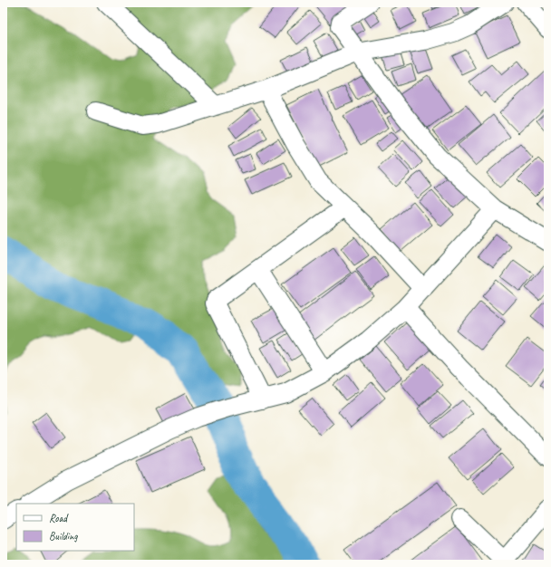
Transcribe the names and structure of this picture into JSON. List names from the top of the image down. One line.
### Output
{"legend":["Road","Building"]}
